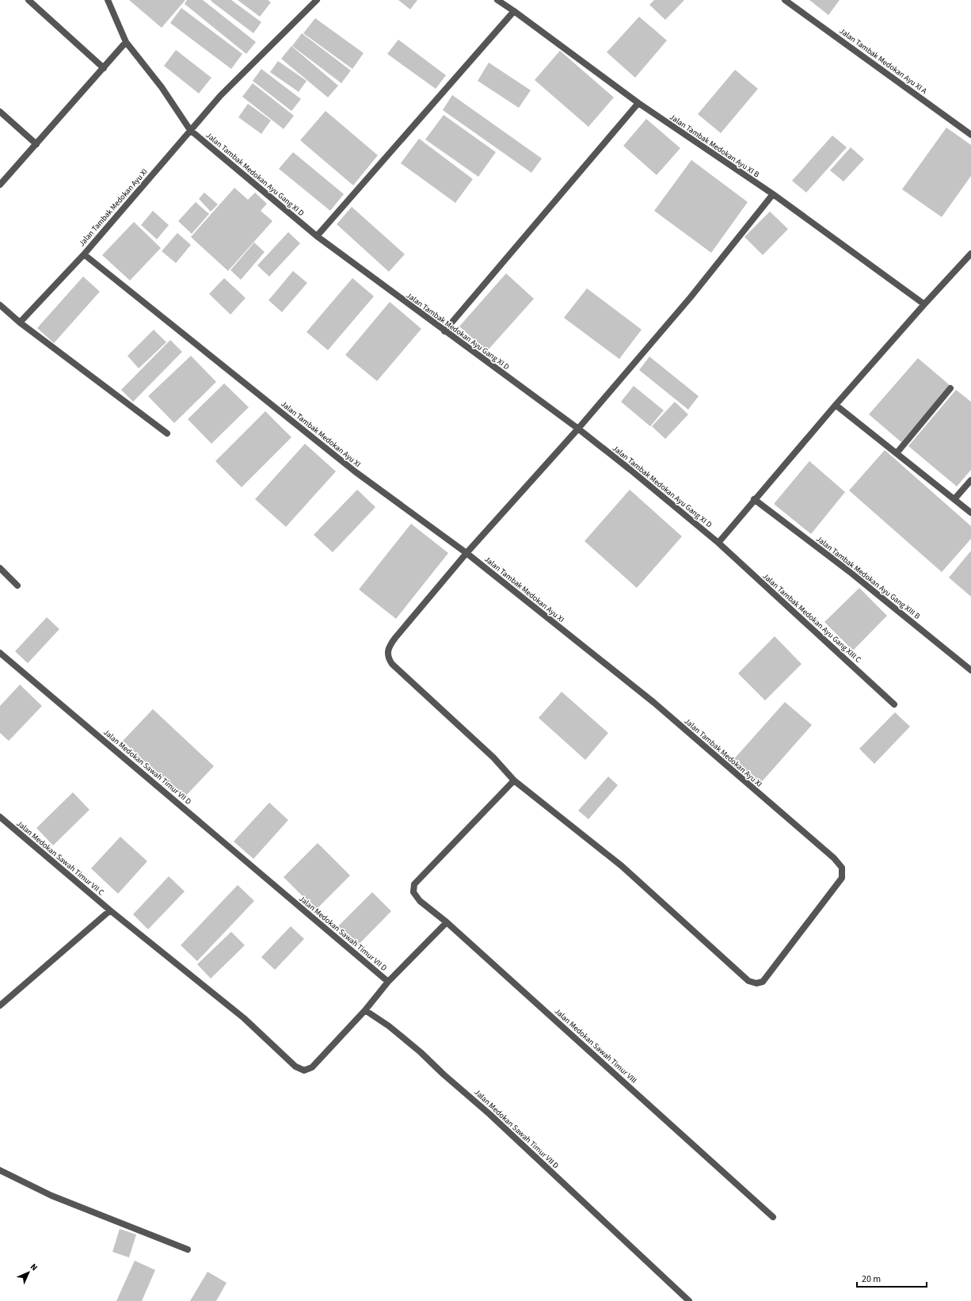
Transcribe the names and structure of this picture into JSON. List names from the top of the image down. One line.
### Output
{"streets":{"street":["Jalan Tambak Medokan Ayu XI A","Jalan Tambak Medokan Ayu XI B","Jalan Tambak Medokan Ayu Gang XI D","Jalan Tambak Medokan Ayu XI","Jalan Tambak Medokan Ayu Gang XIII B","Jalan Tambak Medokan Ayu Gang XIII C","Jalan Medokan Sawah Timur VII D","Jalan Medokan Sawah Timur VII C","Jalan Medokan Sawah Timur VIII"]},"crossings":[["Jalan Tambak Medokan Ayu Gang XI D","Jalan Tambak Medokan Ayu XI"],["Jalan Tambak Medokan Ayu Gang XI D","Jalan Tambak Medokan Ayu Gang XIII C"],["Jalan Tambak Medokan Ayu XI","Jalan Medokan Sawah Timur VIII"],["Jalan Medokan Sawah Timur VII D","Jalan Medokan Sawah Timur VII C"]],"scale_bar":"20 m","north":"top right"}
